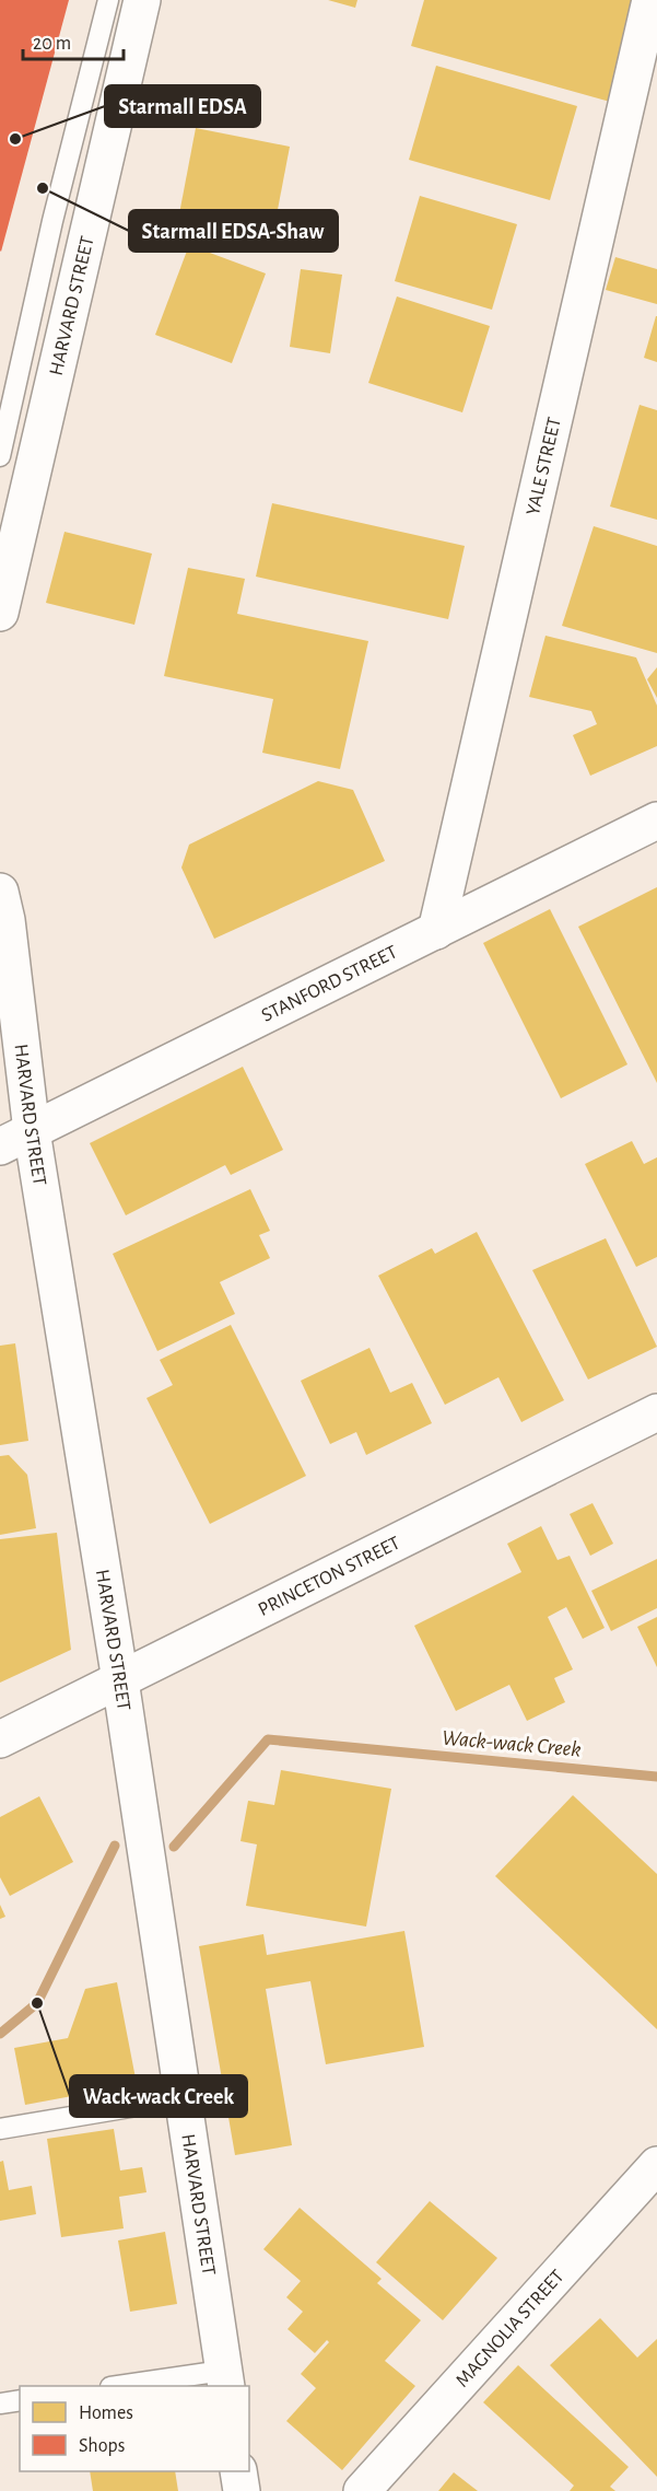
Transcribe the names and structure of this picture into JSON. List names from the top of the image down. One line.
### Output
{"streets":{"street":["HARVARD STREET","YALE STREET","STANFORD STREET","PRINCETON STREET","MAGNOLIA STREET"]},"crossings":[["HARVARD STREET","STANFORD STREET"],["HARVARD STREET","PRINCETON STREET"],["YALE STREET","STANFORD STREET"]],"water":["Wack-wack Creek"],"places":["Starmall EDSA","Starmall EDSA-Shaw","Wack-wack Creek"],"legend":["Homes","Shops"],"scale_bar":"20 m"}
